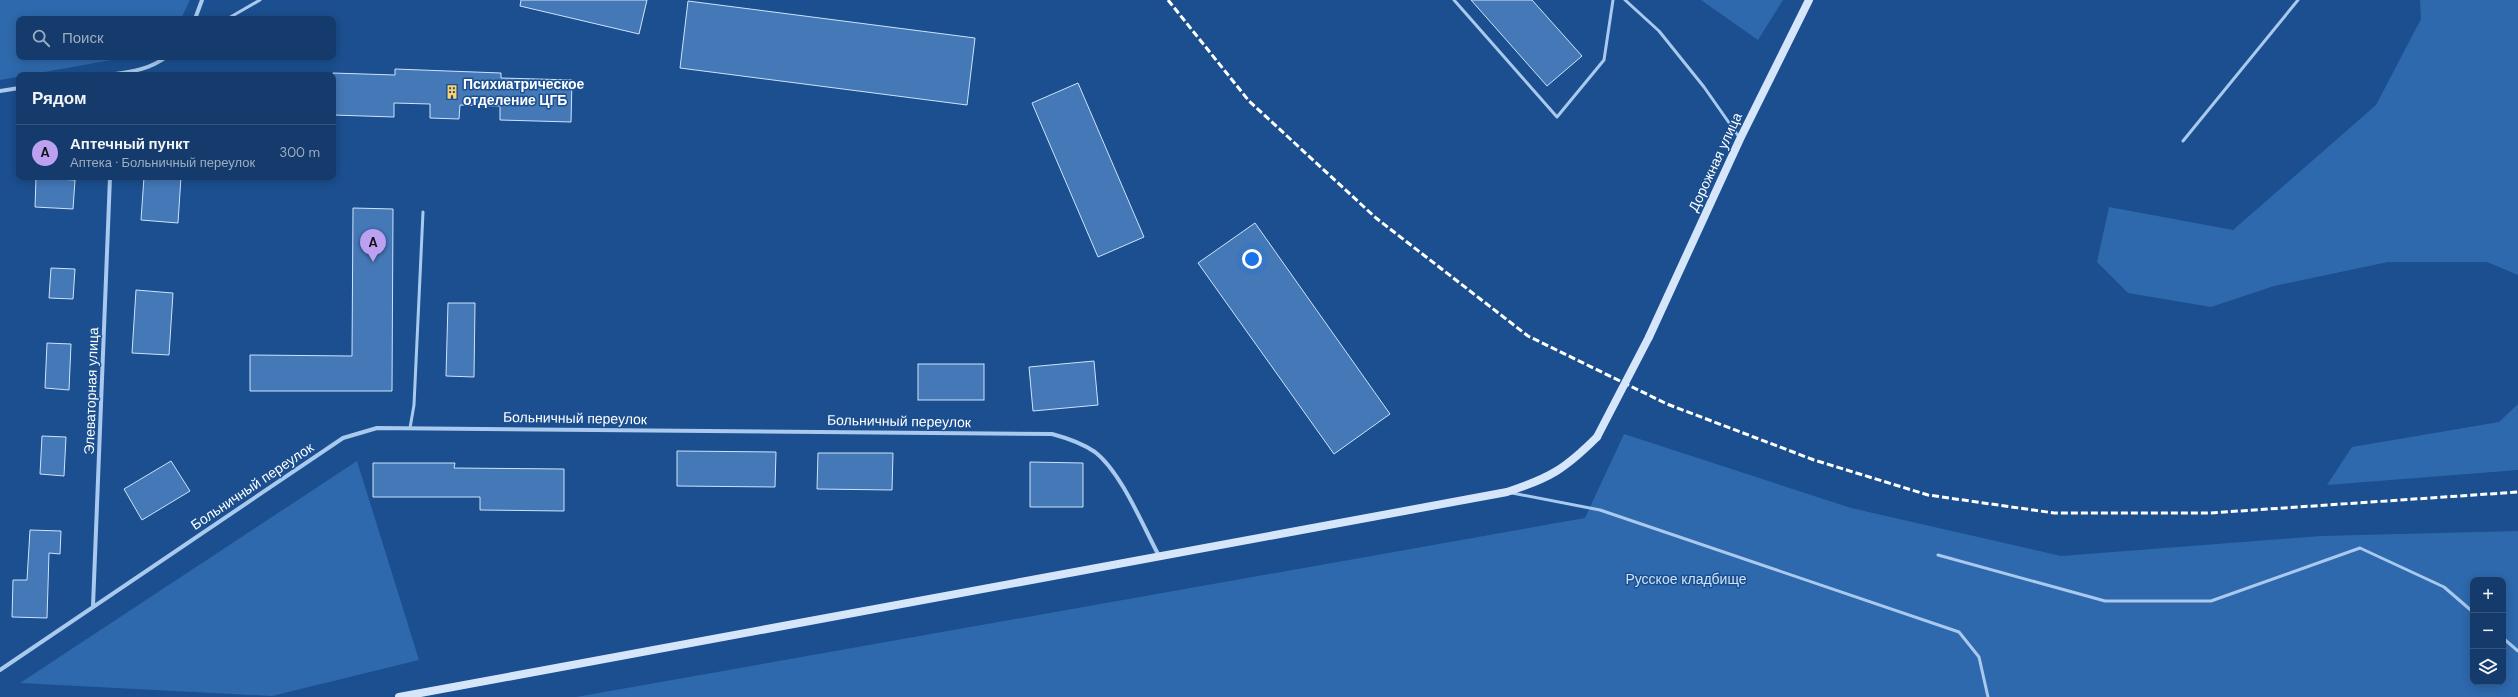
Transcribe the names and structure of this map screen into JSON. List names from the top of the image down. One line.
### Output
{"streets":{"street":["Дорожная улица","Элеваторная улица","Больничный переулок"]},"crossings":[["Дорожная улица","Больничный переулок"],["Элеваторная улица","Больничный переулок"]],"parks":["Русское кладбище"],"places":{"building":["Психиатрическое отделение ЦГБ"]},"page":{"search":"Поиск","heading":"Рядом","list":[{"mark":"A","name":"Аптечный пункт","note":"Аптека · Больничный переулок","value":"300 m"}],"pins":"A","map_buttons":["+","−"]}}
